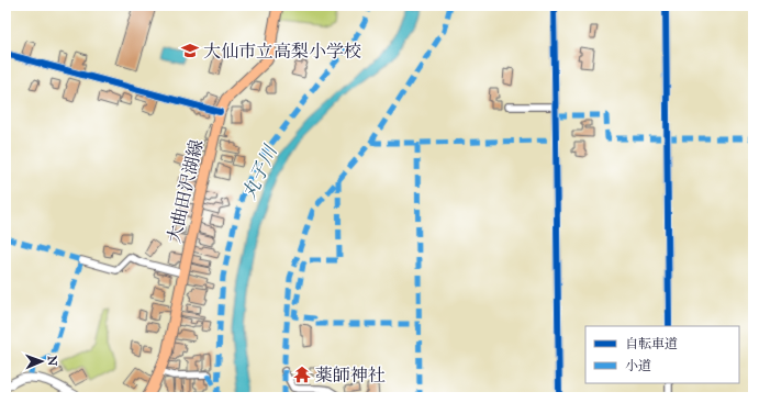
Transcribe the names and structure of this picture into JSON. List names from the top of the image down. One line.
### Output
{"streets":{"main road":["大曲田沢湖線"]},"water":["丸子川"],"places":{"school or university":["大仙市立高梨小学校"],"temple":["薬師神社"]},"legend":["自転車道","小道"],"north":"right"}
